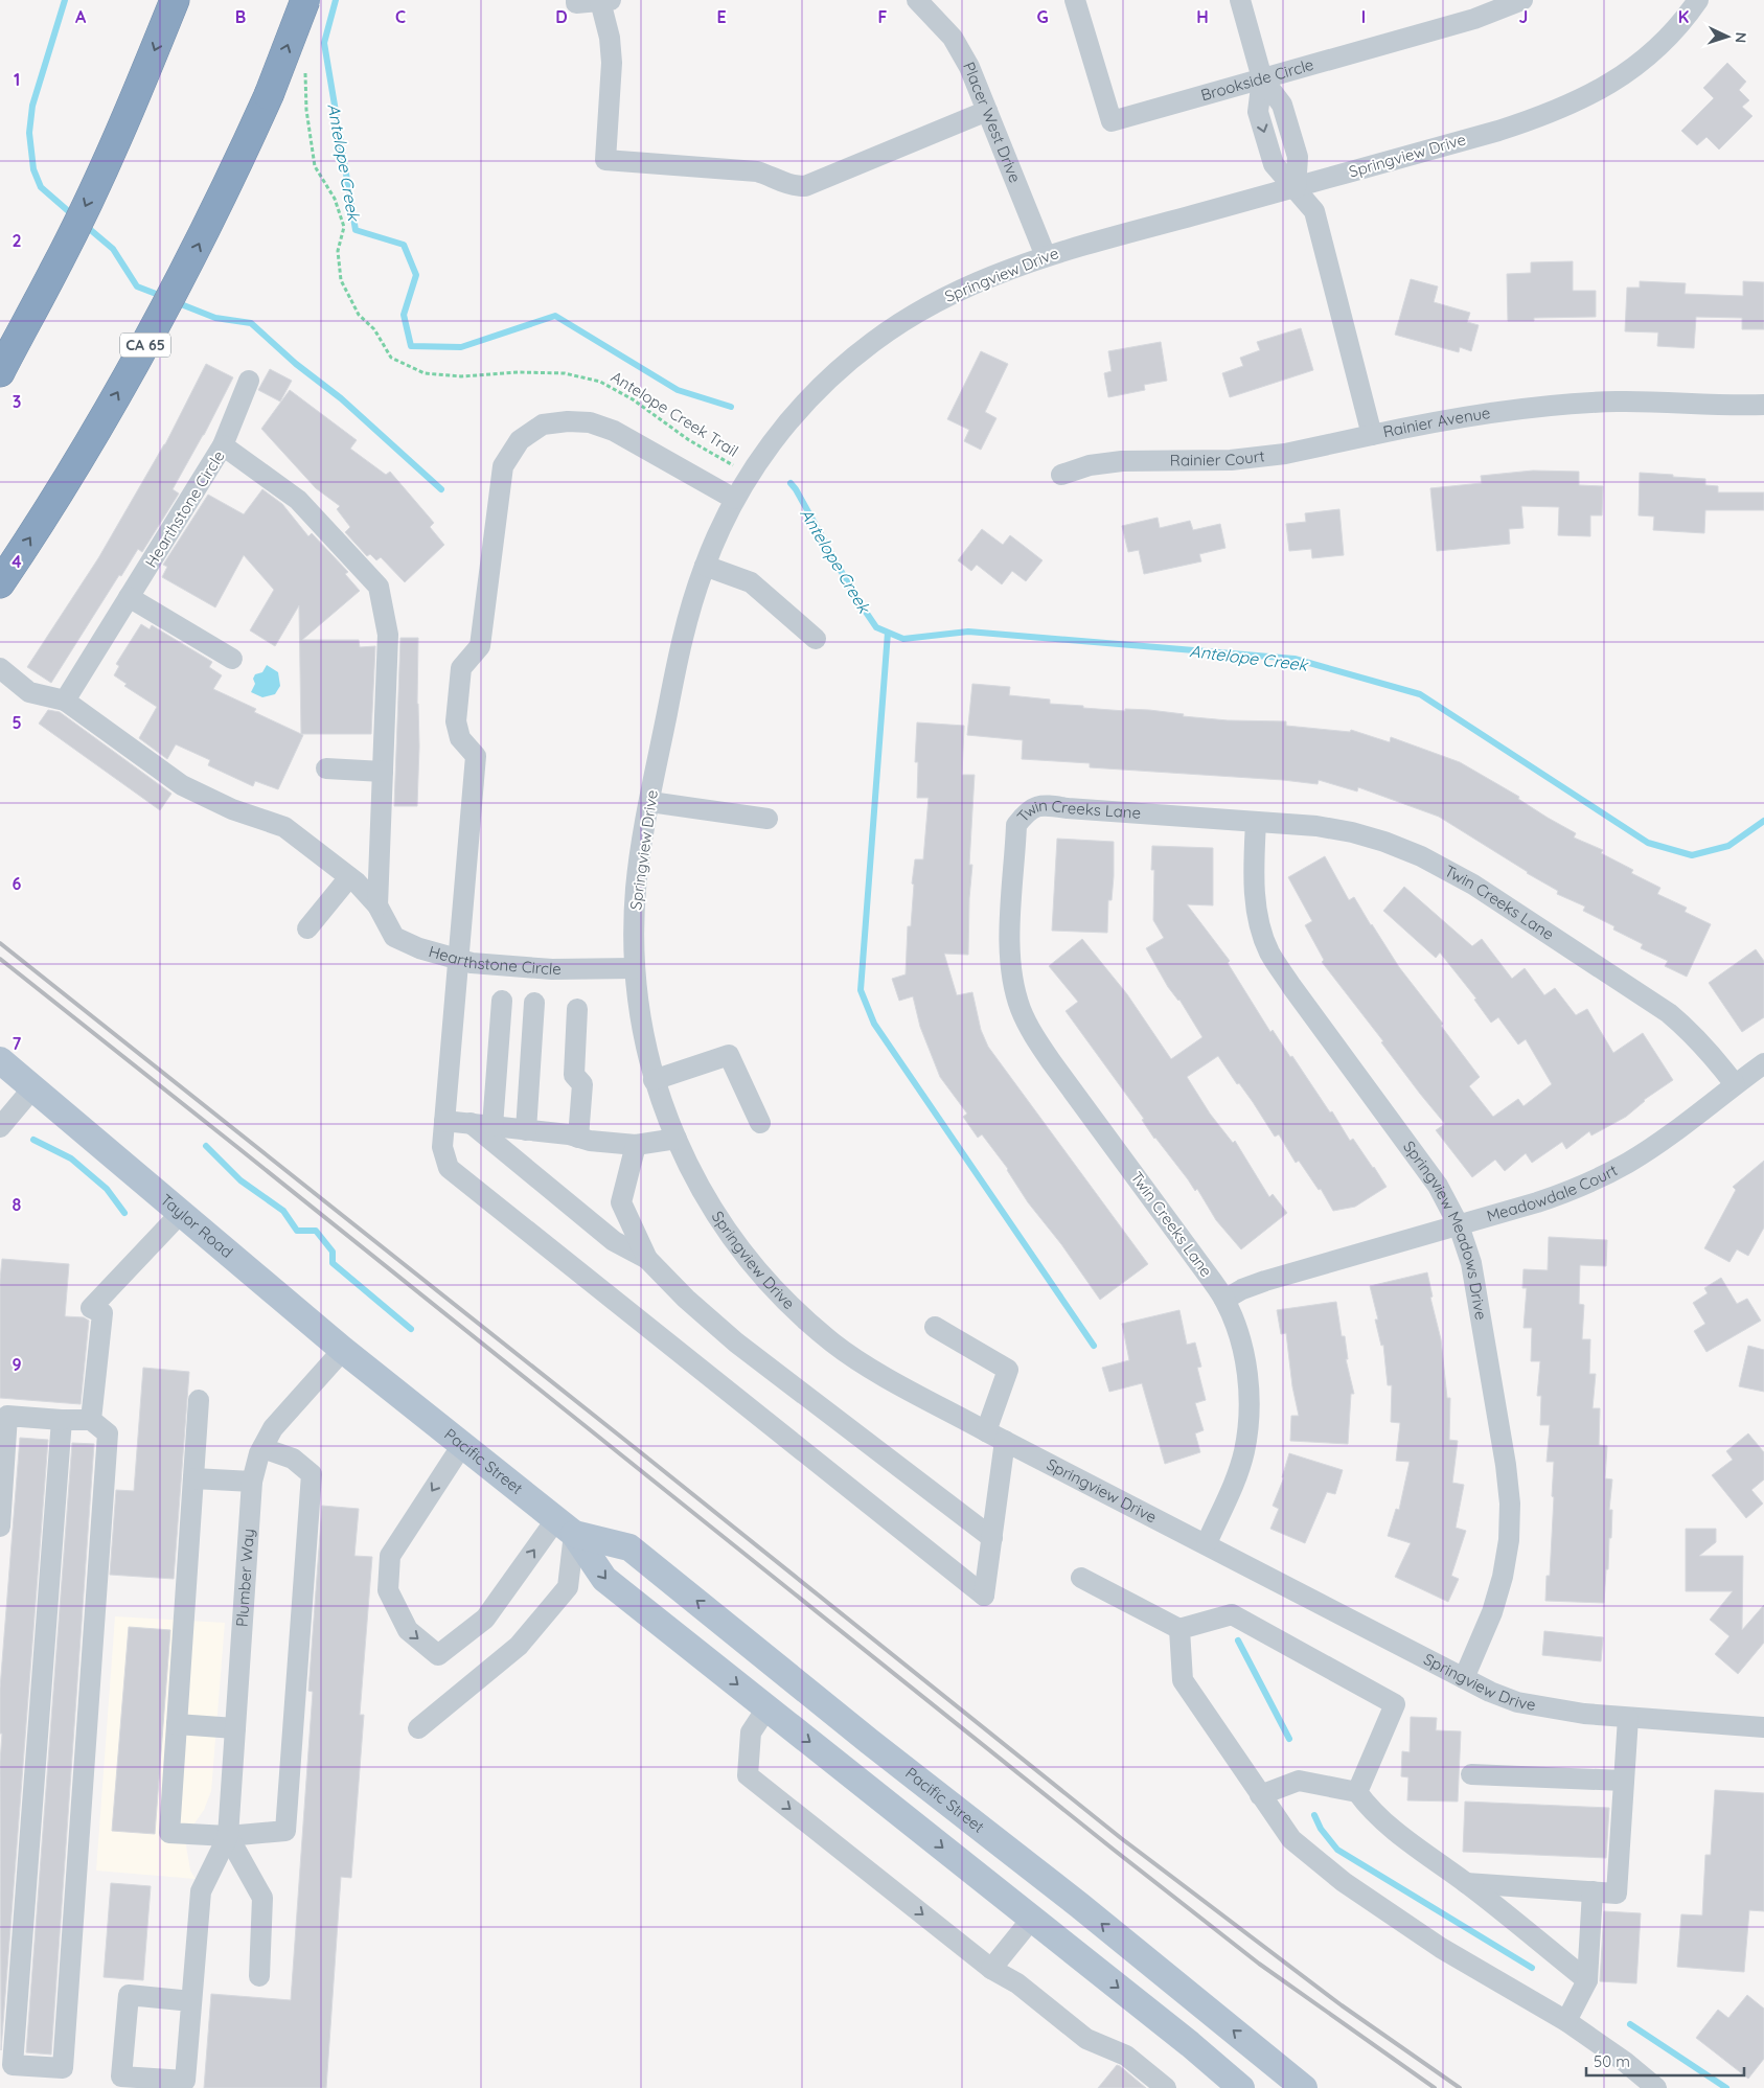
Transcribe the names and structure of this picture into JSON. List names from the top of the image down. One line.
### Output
{"streets":{"highway":["CA 65"],"main road":["Taylor Road","Pacific Street"],"street":["Brookside Circle","Placer West Drive","Springview Drive","Rainier Avenue","Rainier Court","Hearthstone Circle","Twin Creeks Lane","Meadowdale Court","Springview Meadows Drive","Plumber Way"],"path":["Antelope Creek Trail"]},"crossings":[["Placer West Drive","Springview Drive"],["Springview Drive","Antelope Creek Trail"],["Springview Drive","Rainier Avenue"],["Springview Drive","Hearthstone Circle"],["Springview Drive","Twin Creeks Lane"],["Springview Drive","Springview Meadows Drive"],["Rainier Avenue","Rainier Court"],["Twin Creeks Lane","Meadowdale Court"],["Twin Creeks Lane","Springview Meadows Drive"],["Meadowdale Court","Springview Meadows Drive"],["Taylor Road","Pacific Street"],["Taylor Road","Plumber Way"]],"water":["Antelope Creek"],"scale_bar":"50 m","north":"right","grid":{"columns":["A","B","C","D","E","F","G","H","I","J","K"],"rows":["1","2","3","4","5","6","7","8","9"]}}
